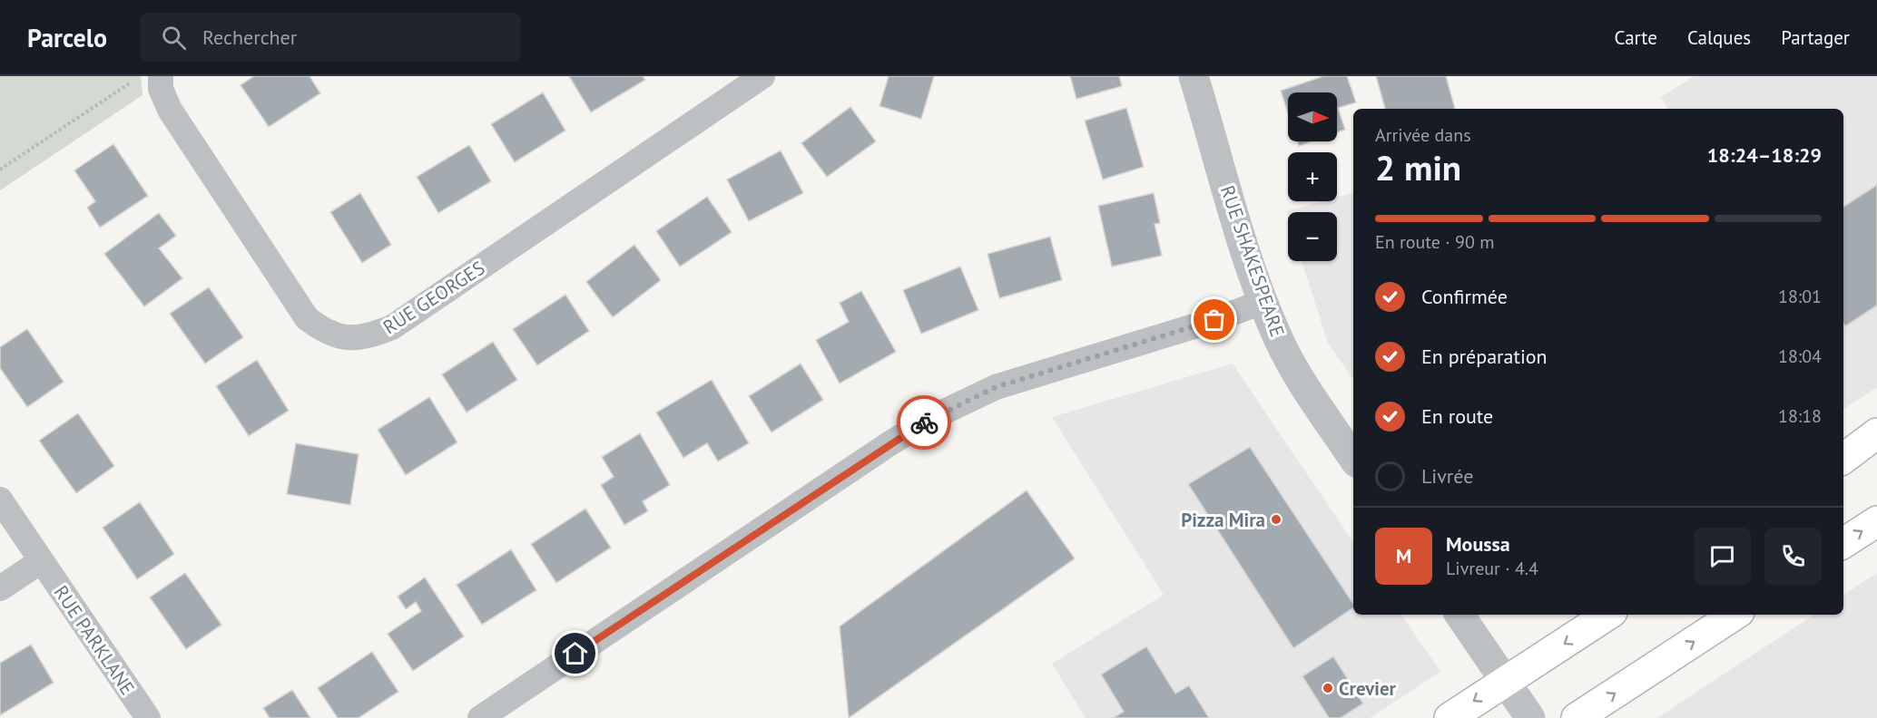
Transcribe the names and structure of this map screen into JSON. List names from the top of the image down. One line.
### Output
{"streets":{"street":["RUE SHAKESPEARE","RUE GEORGES","RUE PARKLANE"]},"places":["Pizza Mira","Crevier"],"north":"right","page":{"header":"Parcelo","search":"Rechercher","nav":["Carte","Calques","Partager"],"map_buttons":["+","−"],"heading":["2 min","Arrivée dans","18:24–18:29"],"panel":["Moussa","Livreur · 4.4"],"bar":"En route · 90 m","list":[["Confirmée","18:01"],["En préparation","18:04"],["En route","18:18"],"Livrée"],"round":"M"}}
